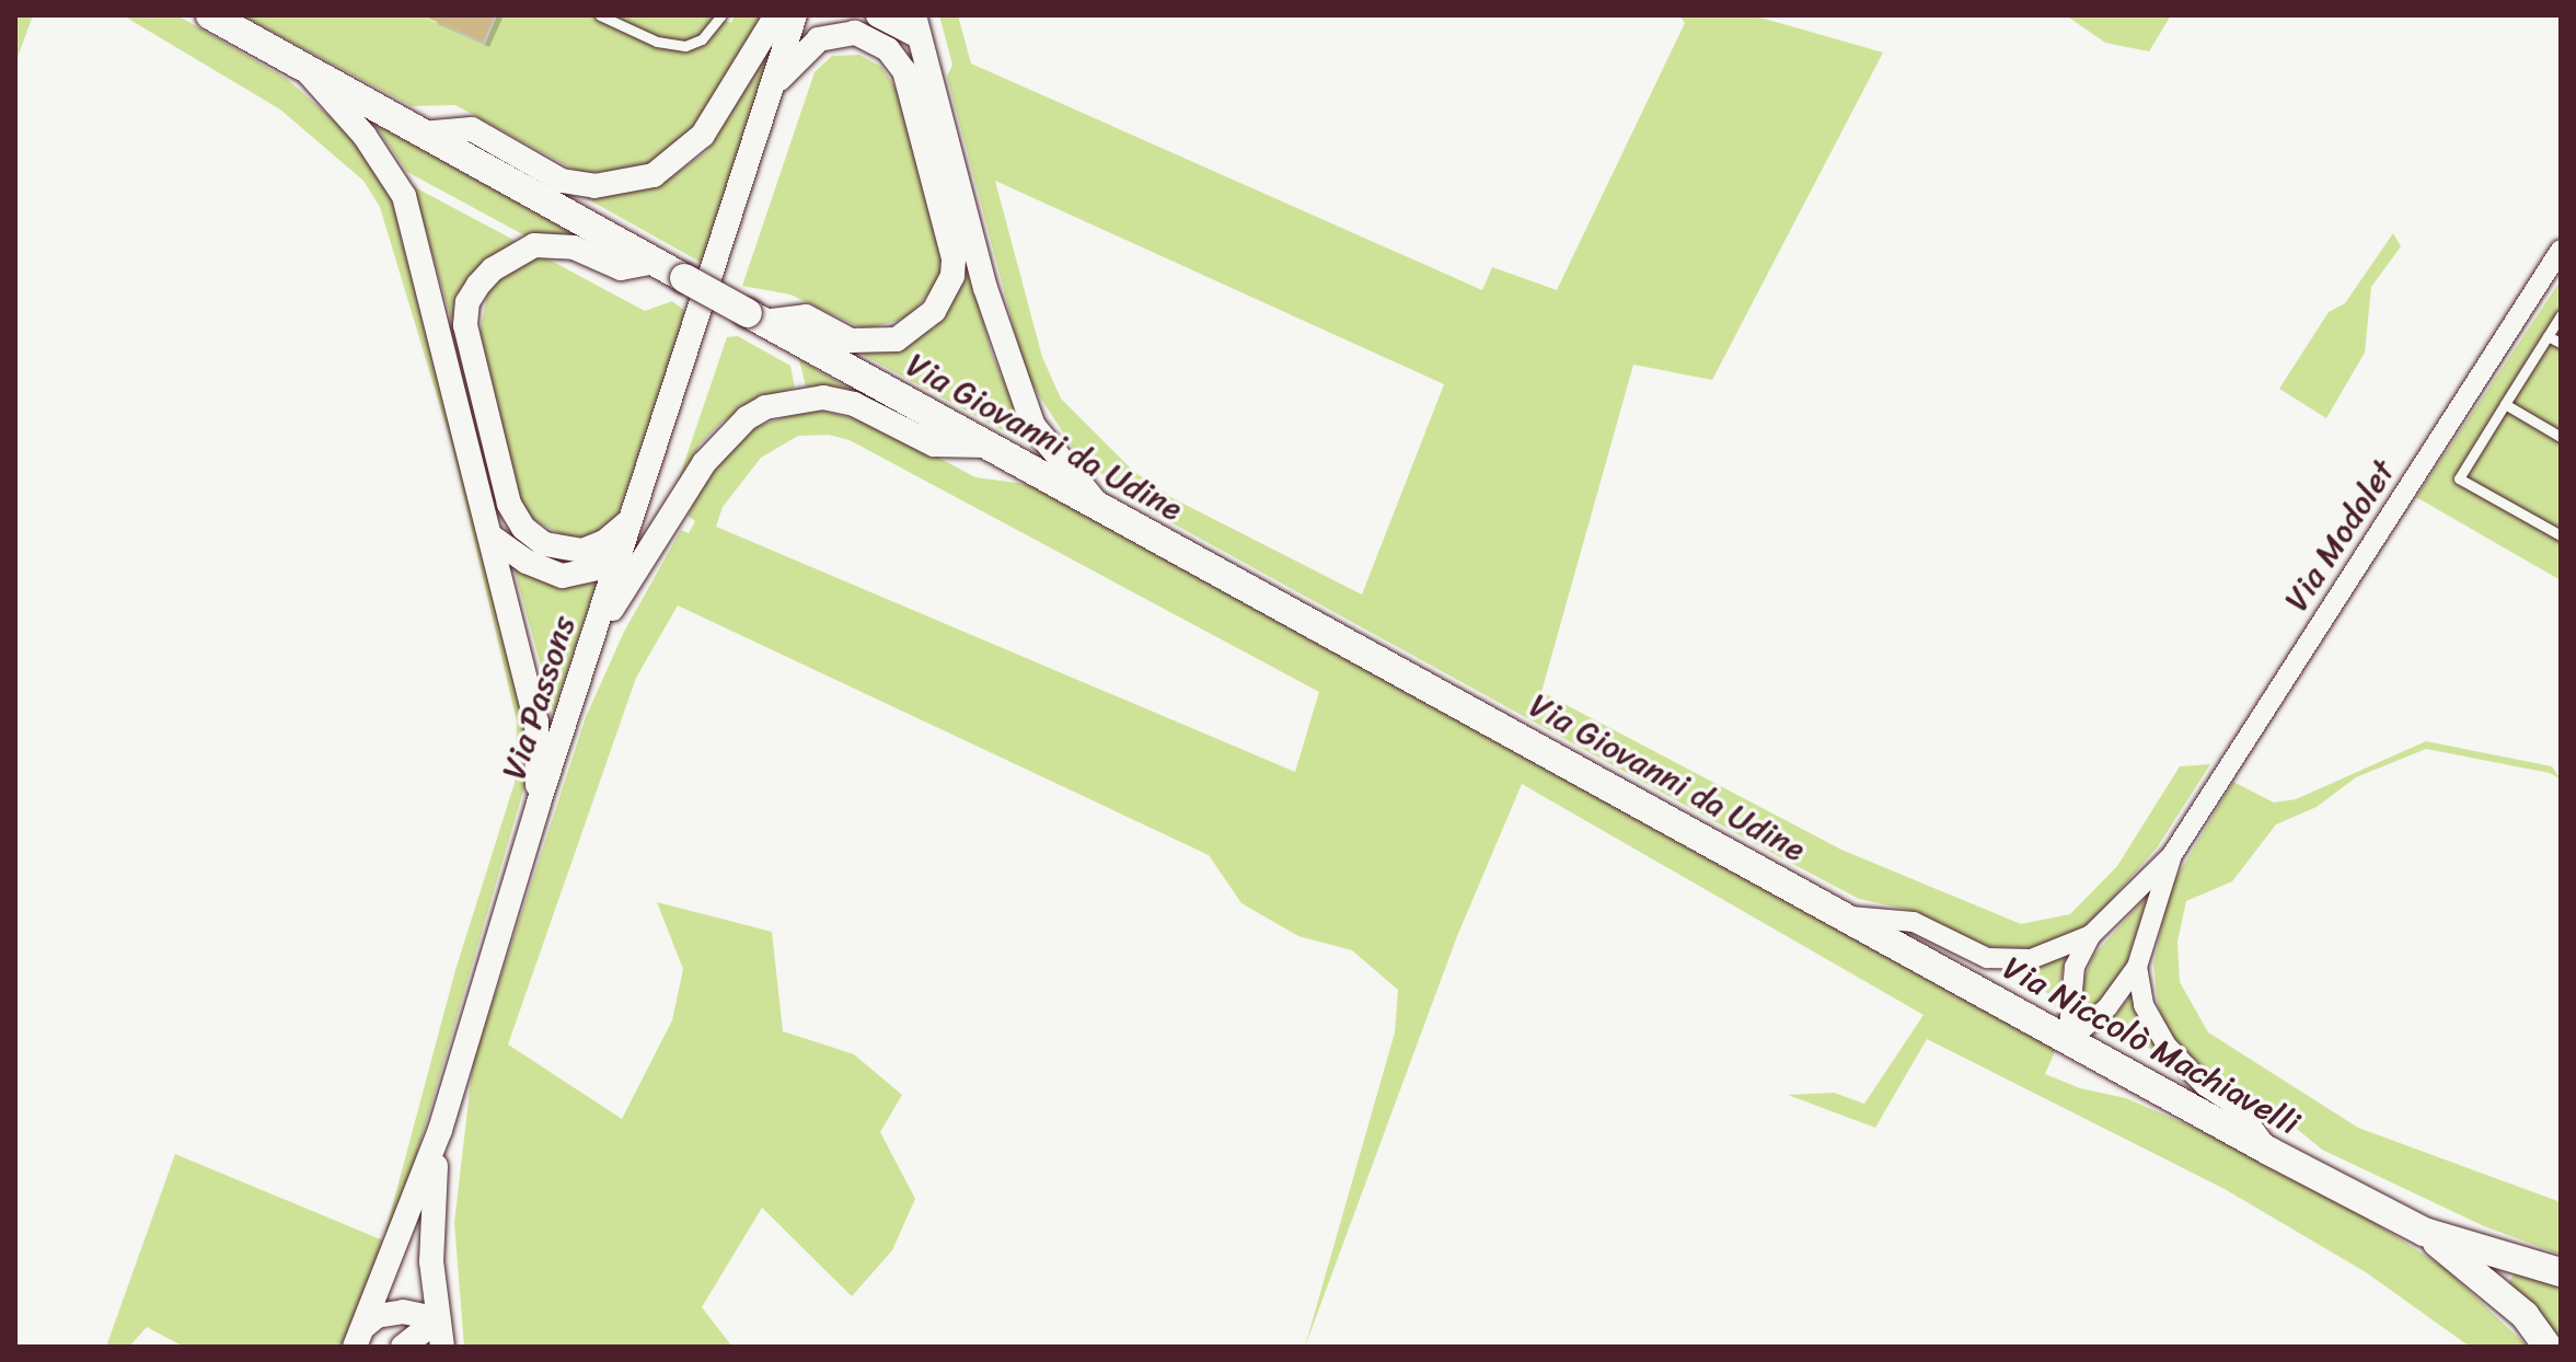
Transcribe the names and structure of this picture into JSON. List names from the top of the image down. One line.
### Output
{"streets":{"main road":["Via Giovanni da Udine","Via Niccolò Machiavelli"],"street":["Via Modolet","Via Passons"]},"crossings":[["Via Giovanni da Udine","Via Modolet"],["Via Giovanni da Udine","Via Niccolò Machiavelli"],["Via Modolet","Via Niccolò Machiavelli"]]}
